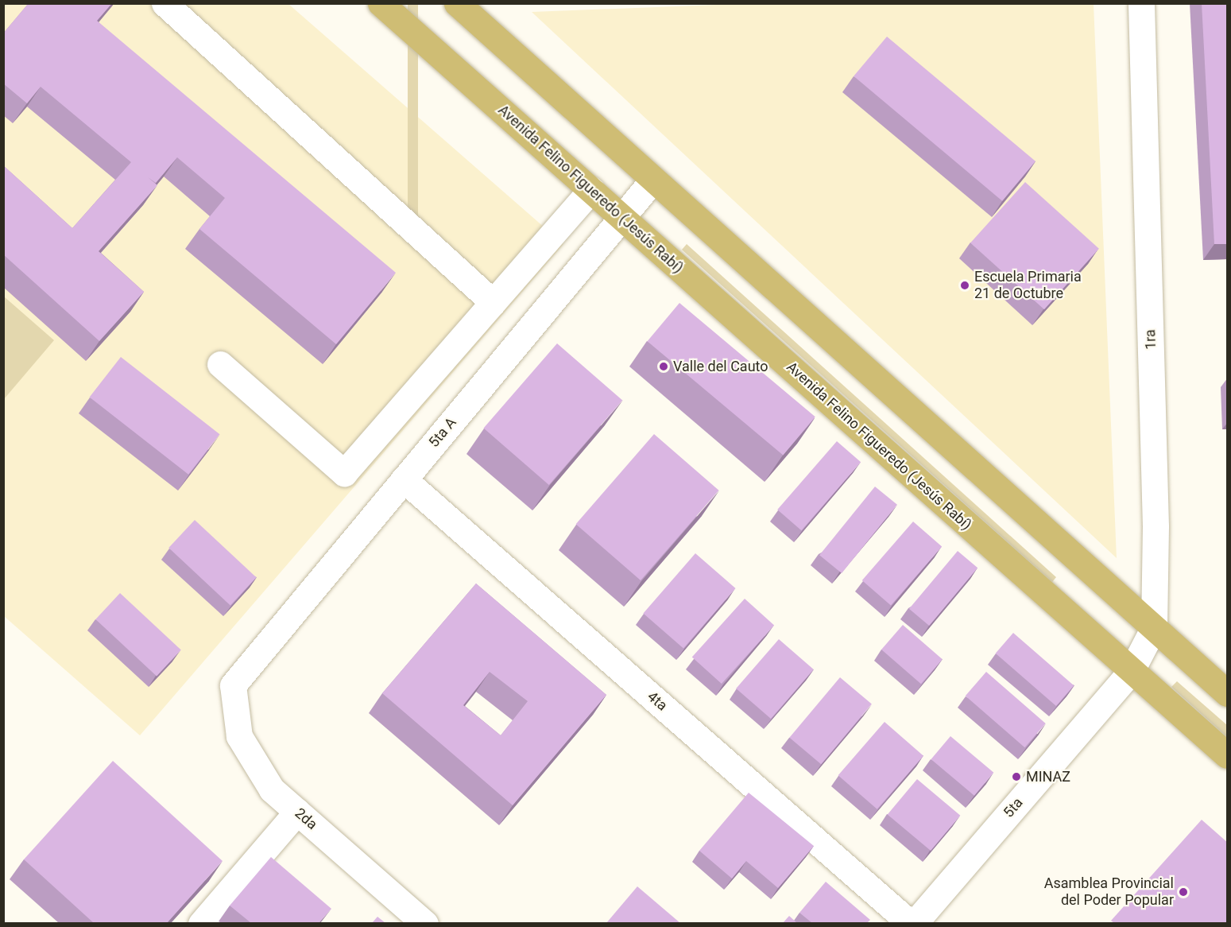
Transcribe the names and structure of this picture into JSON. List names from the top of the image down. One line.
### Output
{"streets":{"main road":["Avenida Felino Figueredo (Jesús Rabí)"],"street":["1ra","5ta A","4ta","5ta","2da"]},"crossings":[["Avenida Felino Figueredo (Jesús Rabí)","1ra"],["Avenida Felino Figueredo (Jesús Rabí)","5ta A"],["Avenida Felino Figueredo (Jesús Rabí)","5ta"],["1ra","5ta"],["5ta A","4ta"],["5ta A","2da"],["4ta","5ta"]],"places":["Escuela Primaria 21 de Octubre","Valle del Cauto","MINAZ","Asamblea Provincial del Poder Popular"]}
